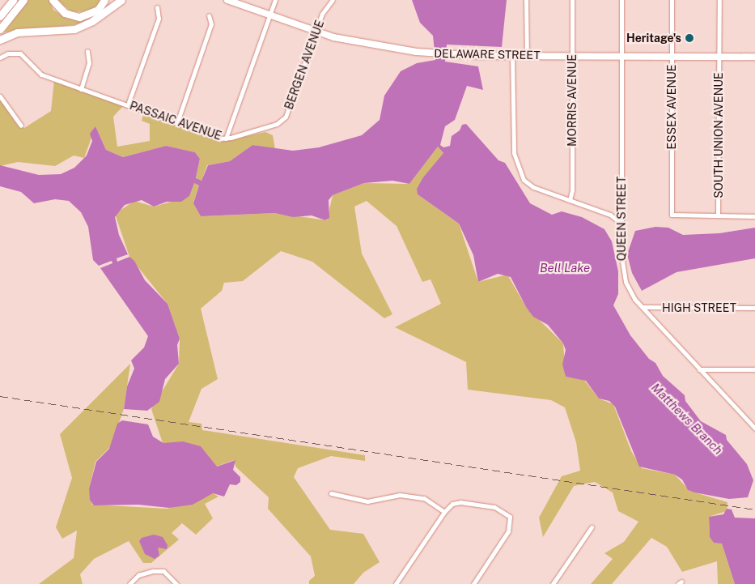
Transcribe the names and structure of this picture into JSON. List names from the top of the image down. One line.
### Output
{"streets":{"main road":["DELAWARE STREET"],"street":["BERGEN AVENUE","MORRIS AVENUE","ESSEX AVENUE","PASSAIC AVENUE","SOUTH UNION AVENUE","QUEEN STREET","HIGH STREET"]},"crossings":[["DELAWARE STREET","BERGEN AVENUE"],["DELAWARE STREET","MORRIS AVENUE"],["DELAWARE STREET","ESSEX AVENUE"],["DELAWARE STREET","PASSAIC AVENUE"],["DELAWARE STREET","SOUTH UNION AVENUE"],["DELAWARE STREET","QUEEN STREET"],["BERGEN AVENUE","PASSAIC AVENUE"],["ESSEX AVENUE","SOUTH UNION AVENUE"],["QUEEN STREET","HIGH STREET"]],"water":["Bell Lake","Matthews Branch"],"places":["Heritage's"]}
